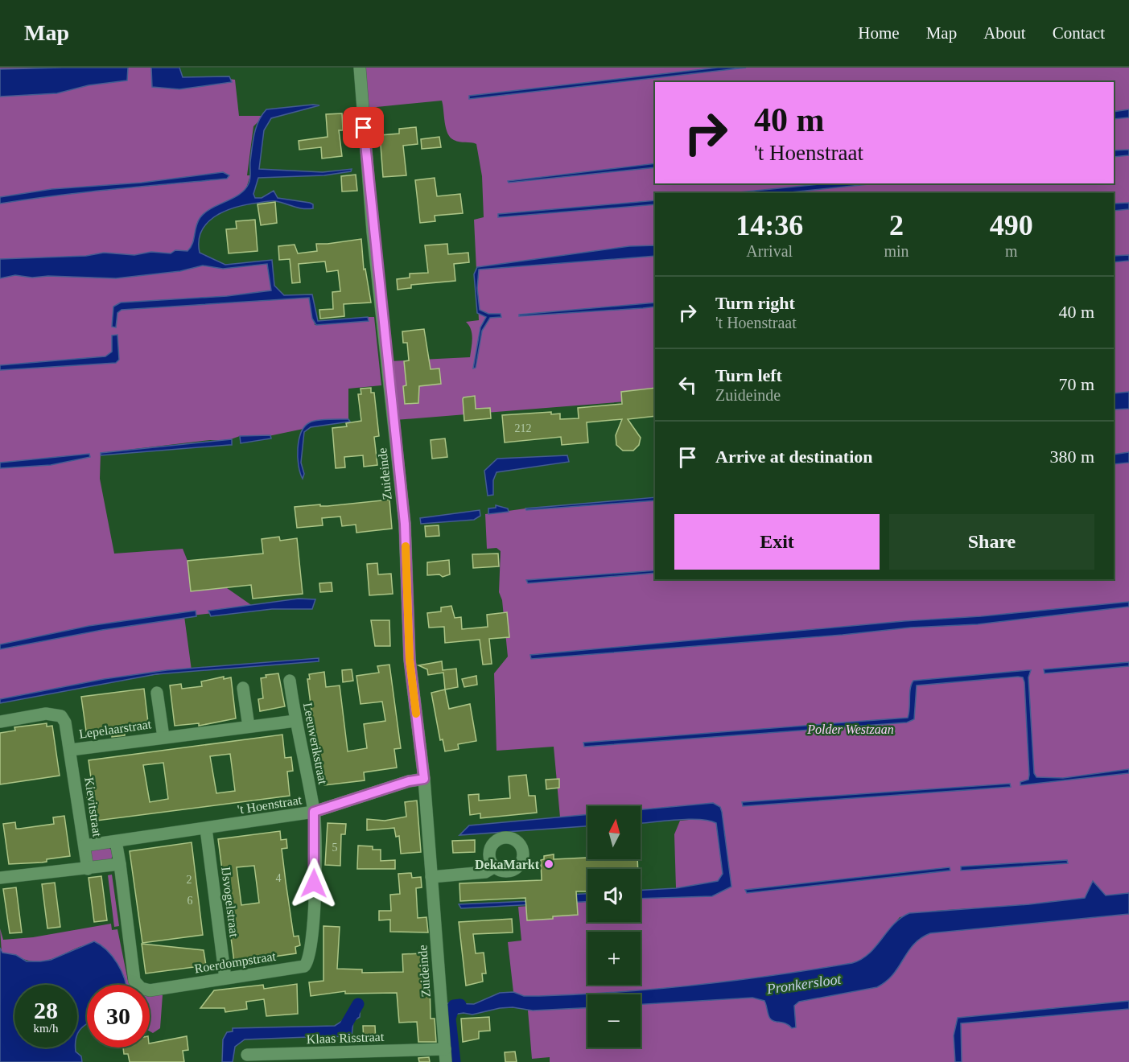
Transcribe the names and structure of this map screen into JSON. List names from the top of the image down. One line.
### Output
{"streets":{"street":["Zuideinde","Lepelaarstraat","Leeuwerikstraat","'t Hoenstraat","Kievitstraat","IJsvogelstraat","Roerdompstraat","Klaas Risstraat"]},"crossings":[["Zuideinde","'t Hoenstraat"],["Zuideinde","Klaas Risstraat"],["Lepelaarstraat","Leeuwerikstraat"],["Lepelaarstraat","Kievitstraat"],["Leeuwerikstraat","'t Hoenstraat"],["Leeuwerikstraat","Roerdompstraat"],["'t Hoenstraat","Kievitstraat"],["'t Hoenstraat","IJsvogelstraat"],["'t Hoenstraat","Roerdompstraat"],["IJsvogelstraat","Roerdompstraat"]],"water":["Pronkersloot"],"parks":["Polder Westzaan"],"places":["DekaMarkt"],"house_numbers":["212","5","4","2","6"],"north":"top","page":{"header":"Map","nav":["Home","Map","About","Contact"],"turn":["40 m","'t Hoenstraat"],"eta":["14:36","Arrival","2","min","490","m"],"list":[{"name":"Turn right","note":"'t Hoenstraat","value":"40 m"},{"name":"Turn left","note":"Zuideinde","value":"70 m"},{"name":"Arrive at destination","value":"380 m"}],"buttons":["Exit","Share"],"map_buttons":["+","−"],"speed":"28 km/h","limit":"30"}}
